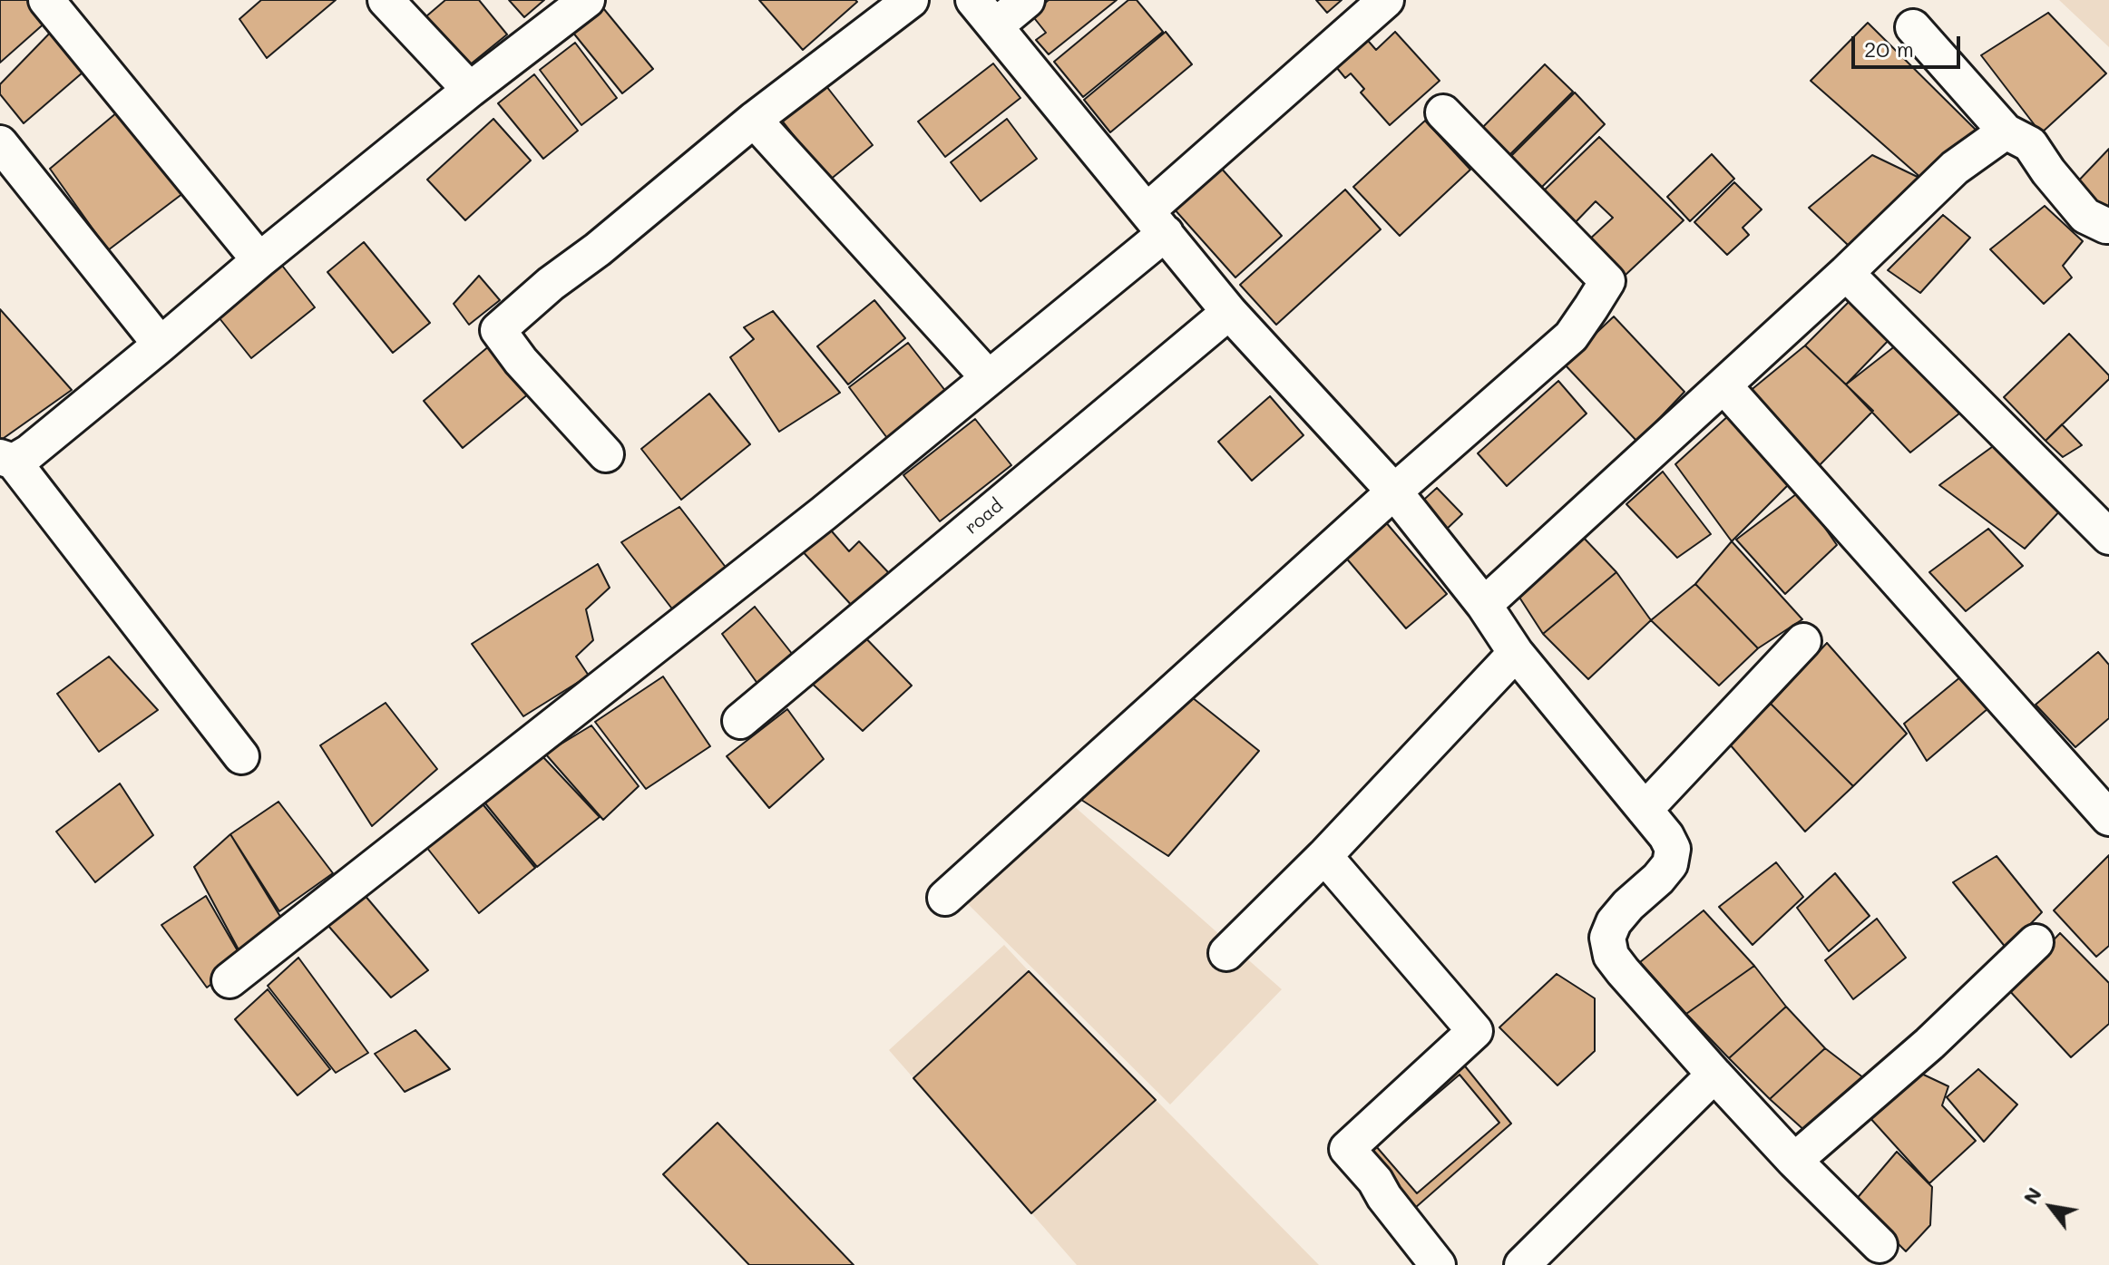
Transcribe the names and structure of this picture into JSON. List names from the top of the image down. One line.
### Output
{"streets":{"street":["road"]},"scale_bar":"20 m","north":"top left"}
